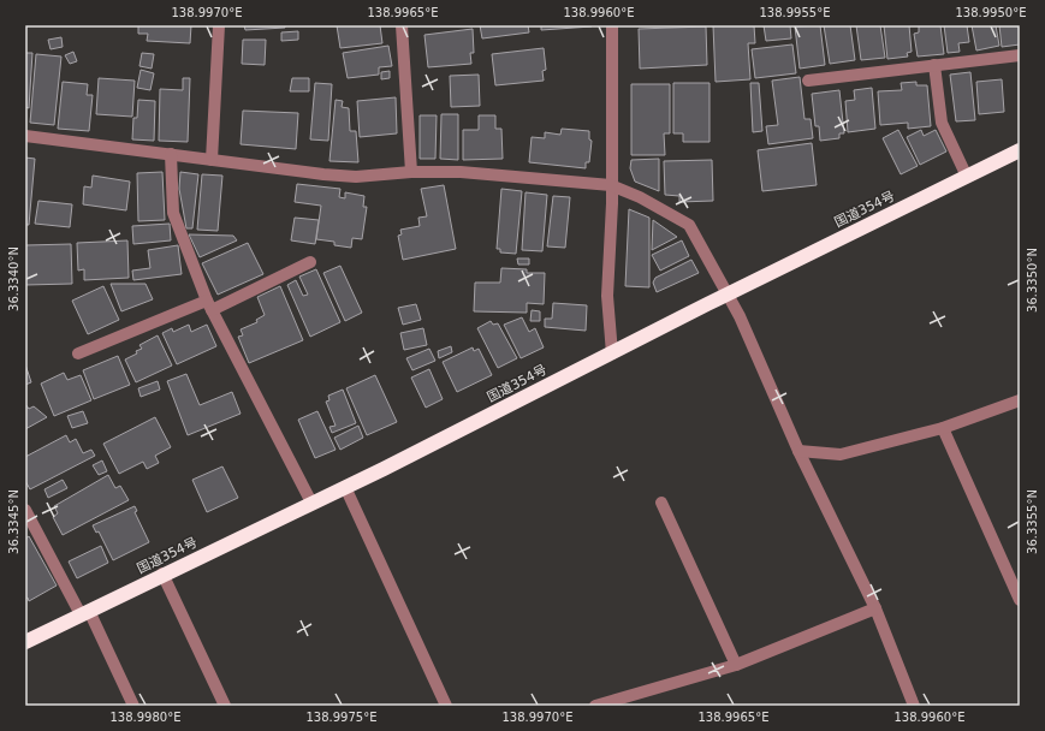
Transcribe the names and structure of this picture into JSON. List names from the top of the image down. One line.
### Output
{"streets":{"highway":["国道354号"]},"coordinates":["138.9970°E","138.9965°E","138.9960°E","138.9955°E","138.9950°E","36.3340°N","36.3350°N","36.3345°N","36.3355°N","138.9980°E","138.9975°E"]}
